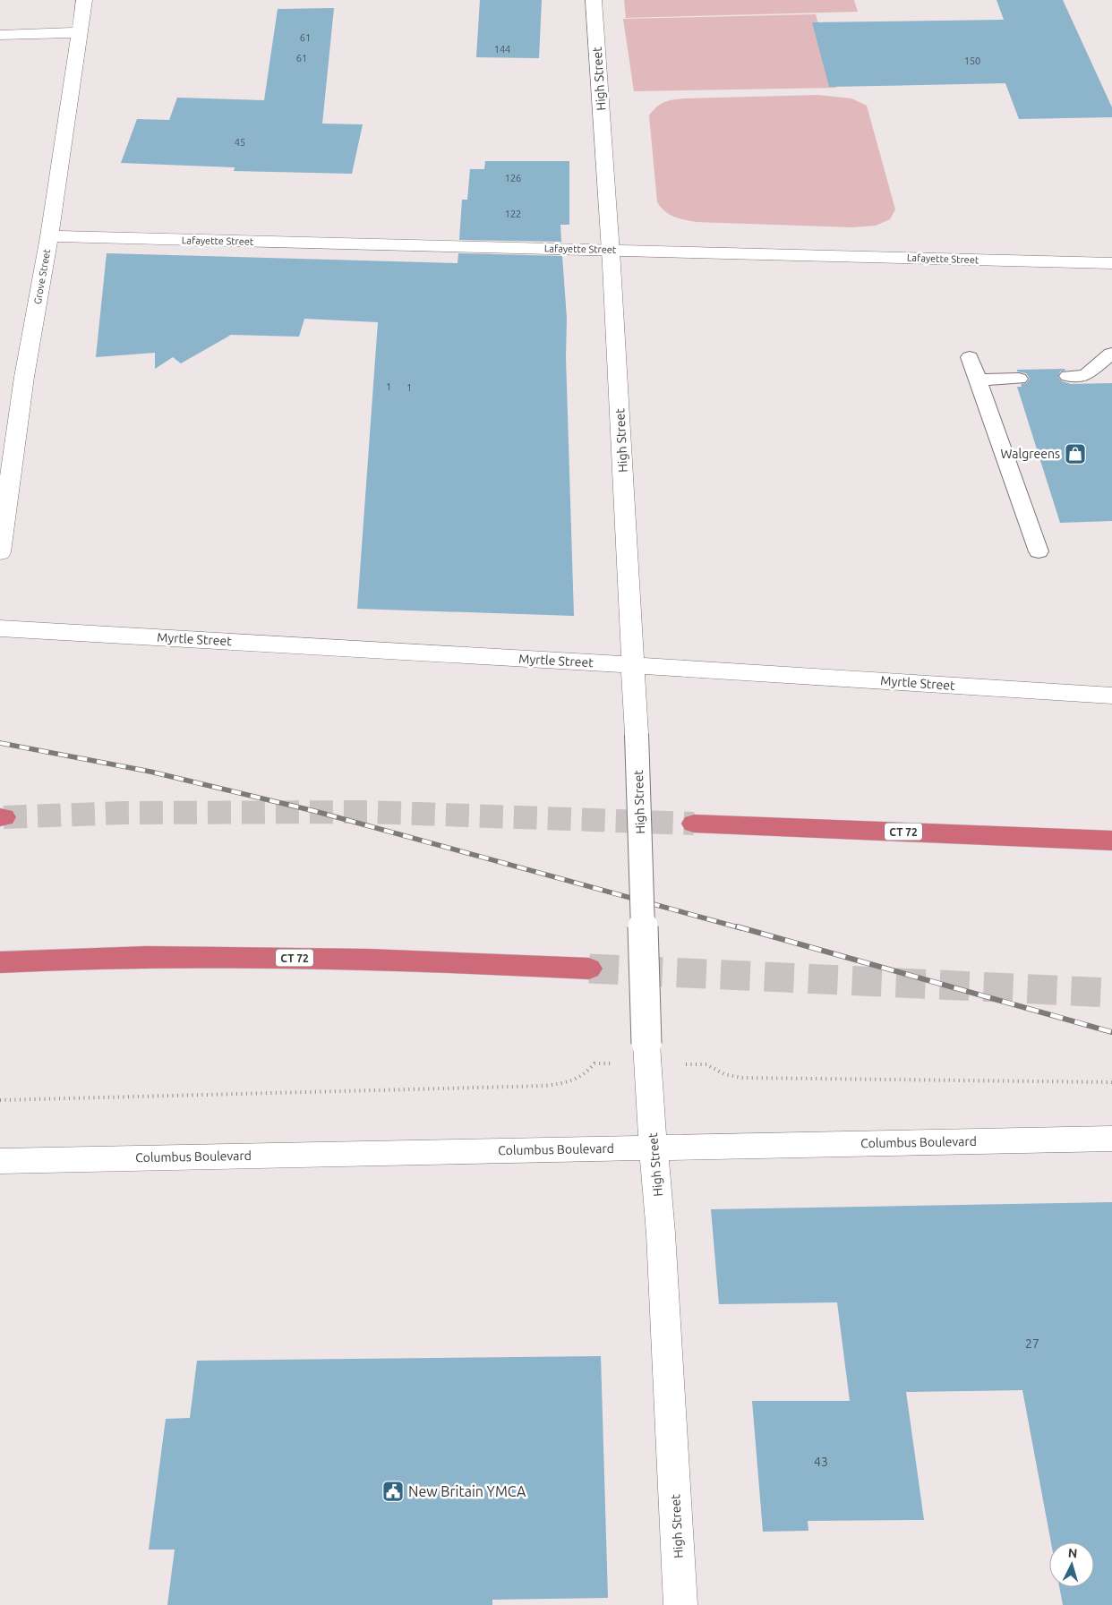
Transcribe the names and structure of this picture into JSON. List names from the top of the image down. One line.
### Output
{"streets":{"highway":["CT 72"],"street":["High Street","Lafayette Street","Grove Street","Myrtle Street","Columbus Boulevard"]},"crossings":[["High Street","Lafayette Street"],["High Street","Myrtle Street"],["High Street","Columbus Boulevard"],["Lafayette Street","Grove Street"]],"places":{"shop":["Walgreens"],"public building":["New Britain YMCA"]},"house_numbers":["61","144","61","150","45","126","122","1","1","27","43"],"north":"top"}
